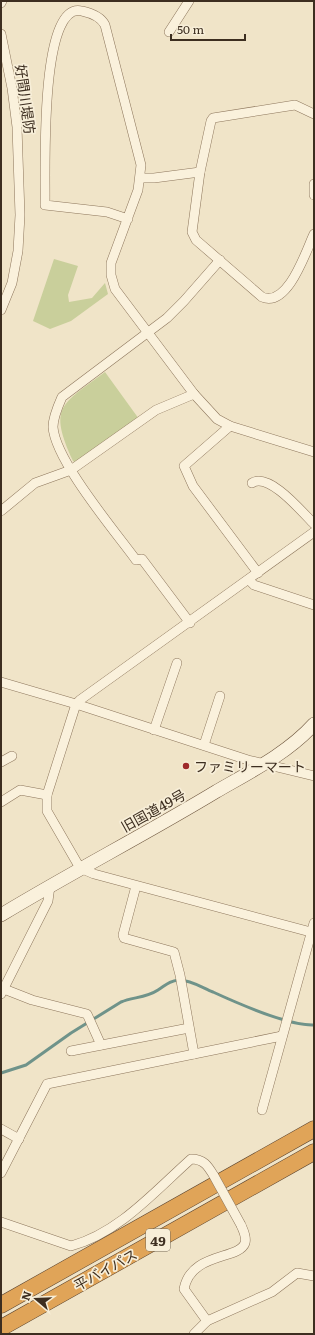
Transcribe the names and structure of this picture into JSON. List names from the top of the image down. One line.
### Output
{"streets":{"highway":["49","平バイパス"],"street":["好間川堤防","旧国道49号"]},"places":["ファミリーマート"],"scale_bar":"50 m","north":"left"}
